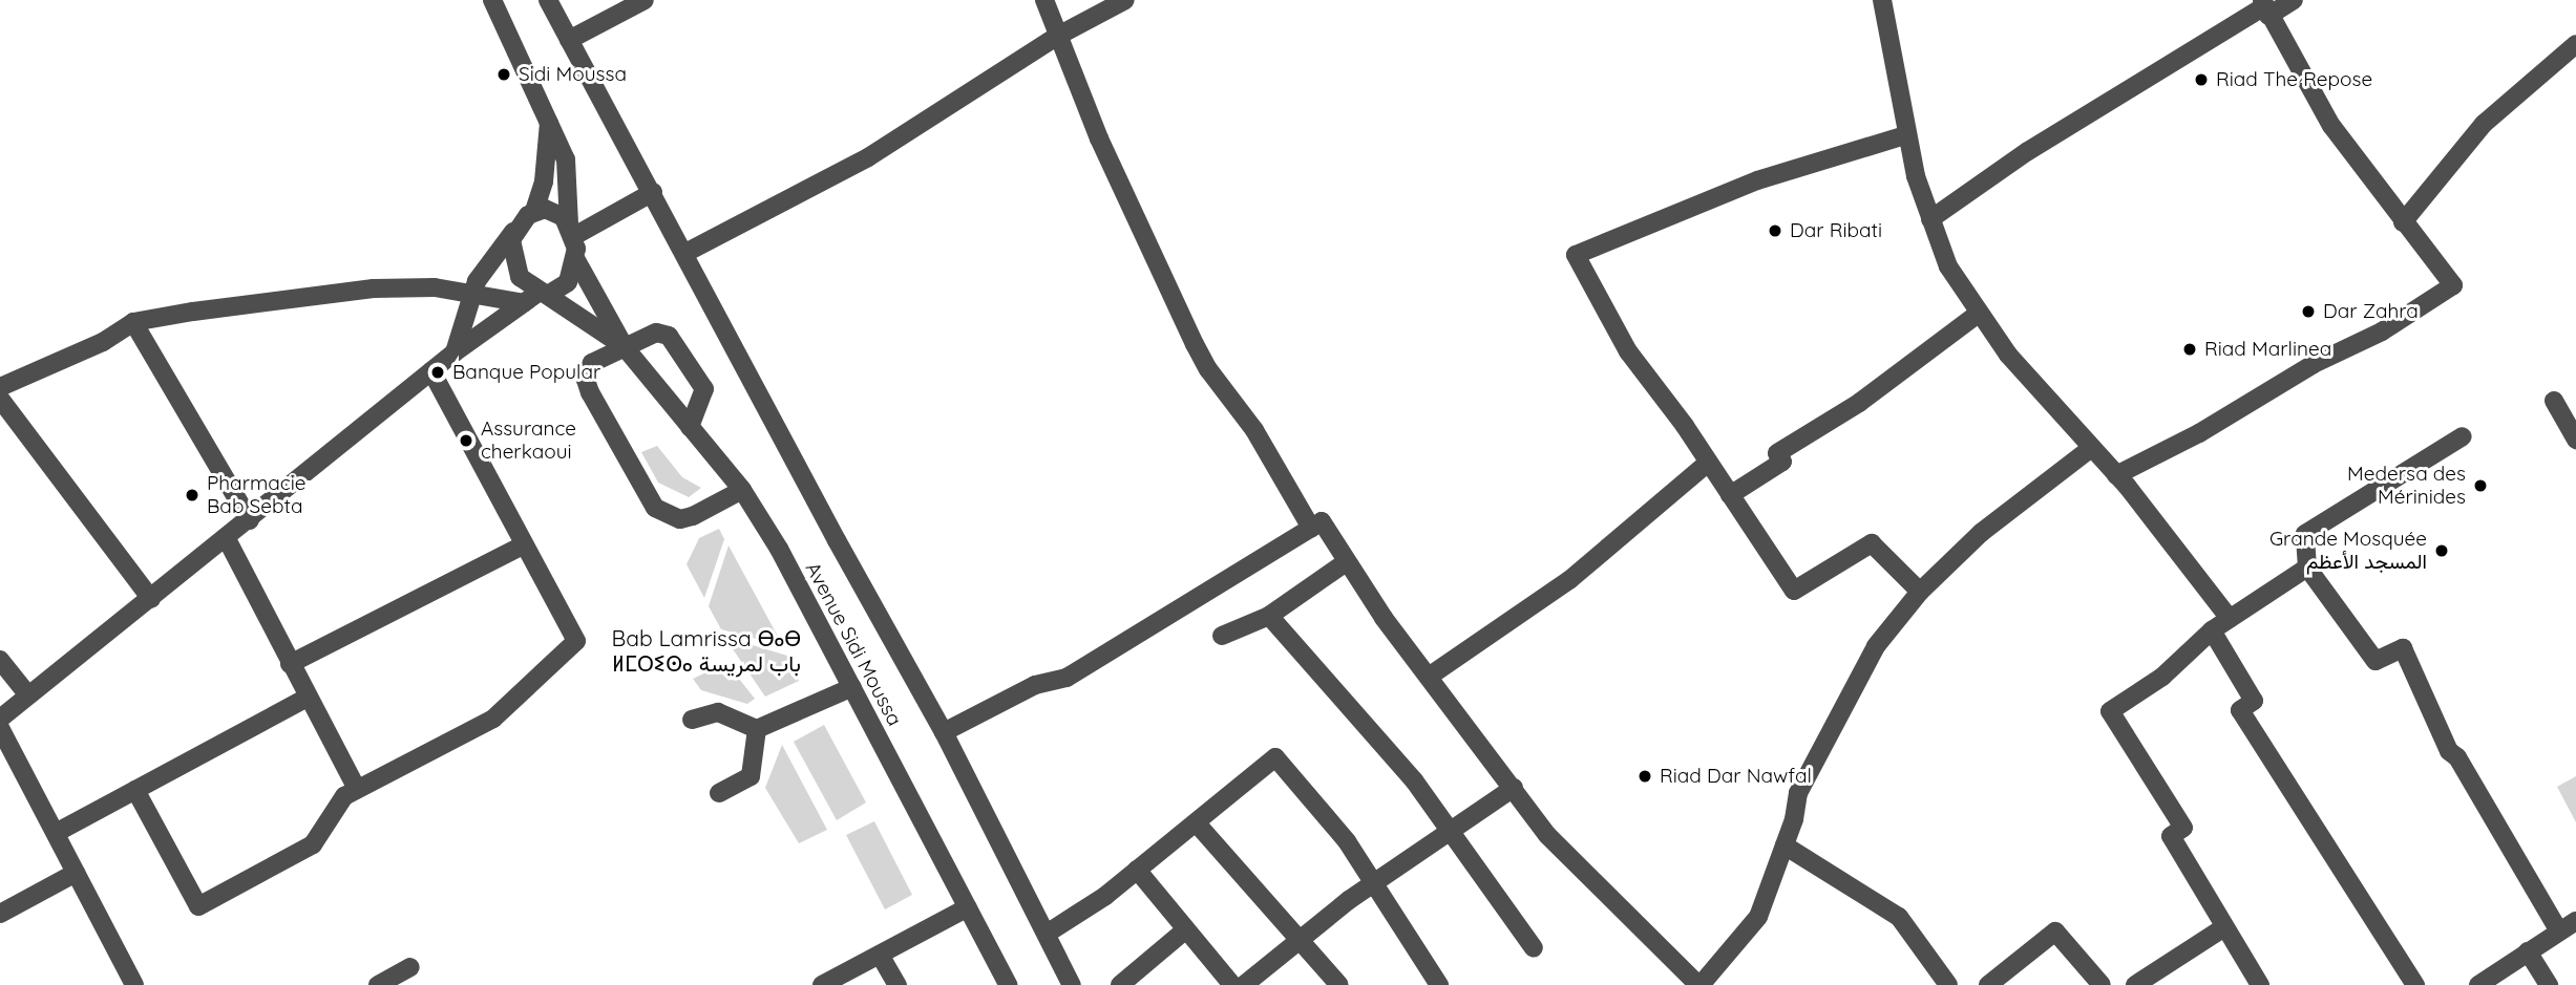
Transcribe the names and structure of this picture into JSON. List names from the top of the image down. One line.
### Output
{"streets":{"street":["Avenue Sidi Moussa"]},"districts":["Bab Lamrissa ⴱⴰⴱ ⵍⵎⵔⵉⵙⴰ باب لمريسة"],"places":["Sidi Moussa","Riad The Repose","Dar Ribati","Dar Zahra","Riad Marlinea","Banque Popular","Assurance cherkaoui","Medersa des Mérinides","Pharmacie Bab Sebta","Grande Mosquée المسجد الأعظم","Riad Dar Nawfal"]}
